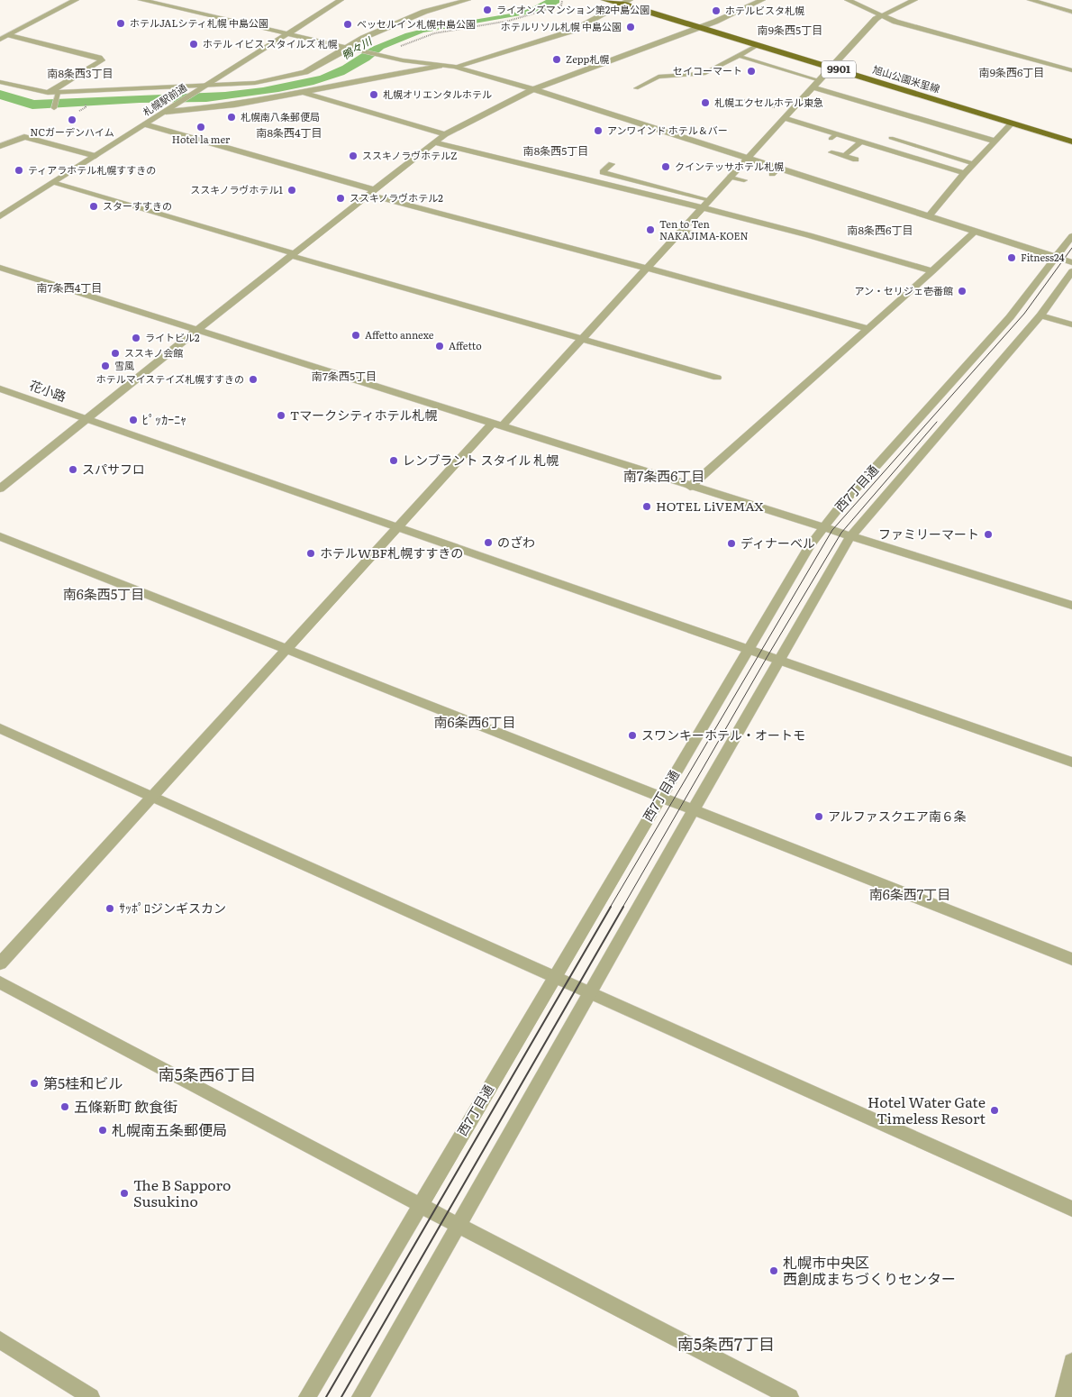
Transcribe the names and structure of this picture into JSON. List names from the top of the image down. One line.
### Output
{"streets":{"main road":["9901","旭山公園米里線"],"street":["札幌駅前通","花小路","西7丁目通"]},"crossings":[["花小路","西7丁目通"]],"districts":["南9条西5丁目","南9条西6丁目","南8条西3丁目","南8条西4丁目","南8条西5丁目","南8条西6丁目","南7条西4丁目","南7条西5丁目","南7条西6丁目","南6条西5丁目","南6条西6丁目","南6条西7丁目","南5条西6丁目","南5条西7丁目"],"water":["鴨々川"],"places":["ライオンズマンション第2中島公園","ホテルビスタ札幌","ホテルJALシティ札幌 中島公園","ベッセルイン札幌中島公園","ホテルリソル札幌 中島公園","ホテル イビス スタイルズ 札幌","Zepp札幌","セイコーマート","札幌オリエンタルホテル","札幌エクセルホテル東急","札幌南八条郵便局","NCガーデンハイム","Hotel la mer","アンワインド ホテル＆バー","ススキノラヴホテルZ","クインテッサホテル札幌","ティアラホテル札幌すすきの","ススキノラヴホテル1","ススキノラヴホテル2","スターすすきの","Ten to Ten NAKAJIMA-KOEN","Fitness24","アン・セリジェ壱番館","Affetto annexe","ライトビル2","Affetto","ススキノ会館","雪風","ホテルマイステイズ札幌すすきの","Tマークシティホテル札幌","ﾋﾟｯｶｰﾆｬ","レンブラント スタイル 札幌","スパサフロ","HOTEL LiVEMAX","ファミリーマート","のざわ","ディナーベル","ホテルWBF札幌すすきの","スワンキーホテル・オートモ","アルファスクエア南６条","ｻｯﾎﾟﾛジンギスカン","第5桂和ビル","五條新町 飲食街","Hotel Water Gate Timeless Resort","札幌南五条郵便局","The B Sapporo Susukino","札幌市中央区 西創成まちづくりセンター"]}
